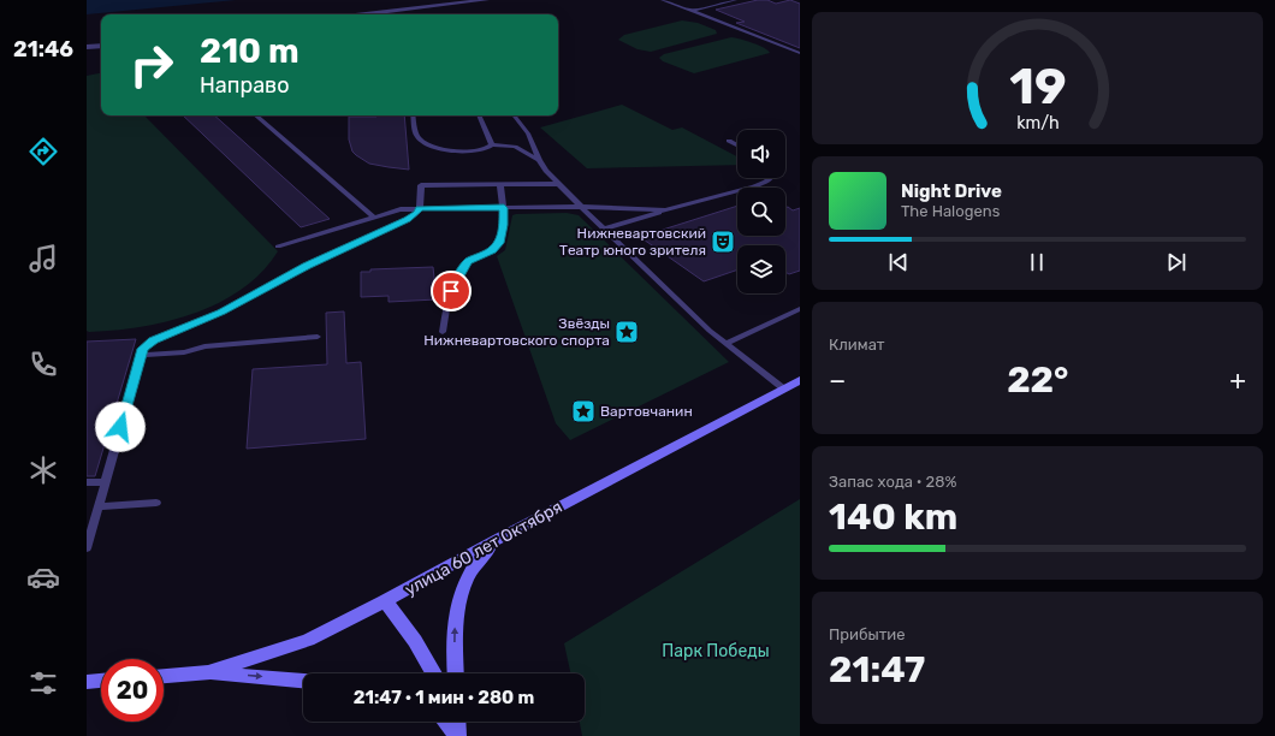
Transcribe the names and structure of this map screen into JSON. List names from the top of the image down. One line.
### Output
{"streets":{"main road":["улица 60 лет Октября"]},"parks":["Парк Победы"],"places":{"theatre":["Нижневартовский Театр юного зрителя"],"place":["Звёзды Нижневартовского спорта","Вартовчанин"]},"page":{"tabs":"21:46","turn":["210 m","Направо"],"song":["Night Drive","The Halogens"],"tile":["Климат",["Запас хода · 28%","140 km"],["Прибытие","21:47"]],"heat":["−","22°","+"],"limit":"20","trip":"21:47 · 1 мин · 280 m","gauge":["19","km/h"]}}
